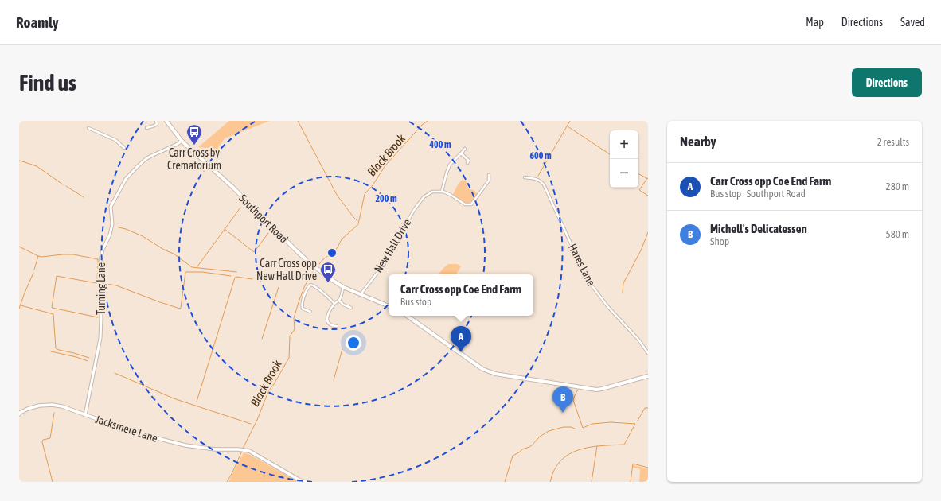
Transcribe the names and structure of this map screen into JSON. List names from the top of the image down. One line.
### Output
{"streets":{"highway":["Southport Road"],"main road":["Jacksmere Lane"],"street":["New Hall Drive","Hares Lane","Turning Lane"]},"crossings":[["Southport Road","New Hall Drive"],["Southport Road","Turning Lane"],["Turning Lane","Jacksmere Lane"]],"water":["Black Brook"],"places":{"bus stop":["Carr Cross by Crematorium","Carr Cross opp New Hall Drive"]},"page":{"header":"Roamly","nav":["Map","Directions","Saved"],"buttons":"Directions","title":"Find us","heading":["Nearby","2 results"],"map_buttons":["+","−"],"list":[{"mark":"A","name":"Carr Cross opp Coe End Farm","note":"Bus stop · Southport Road","value":"280 m"},{"mark":"B","name":"Michell's Delicatessen","note":"Shop","value":"580 m"}],"popup":["Carr Cross opp Coe End Farm","Bus stop"],"pins":["A","B"]},"rings":["400 m","600 m","200 m"]}
